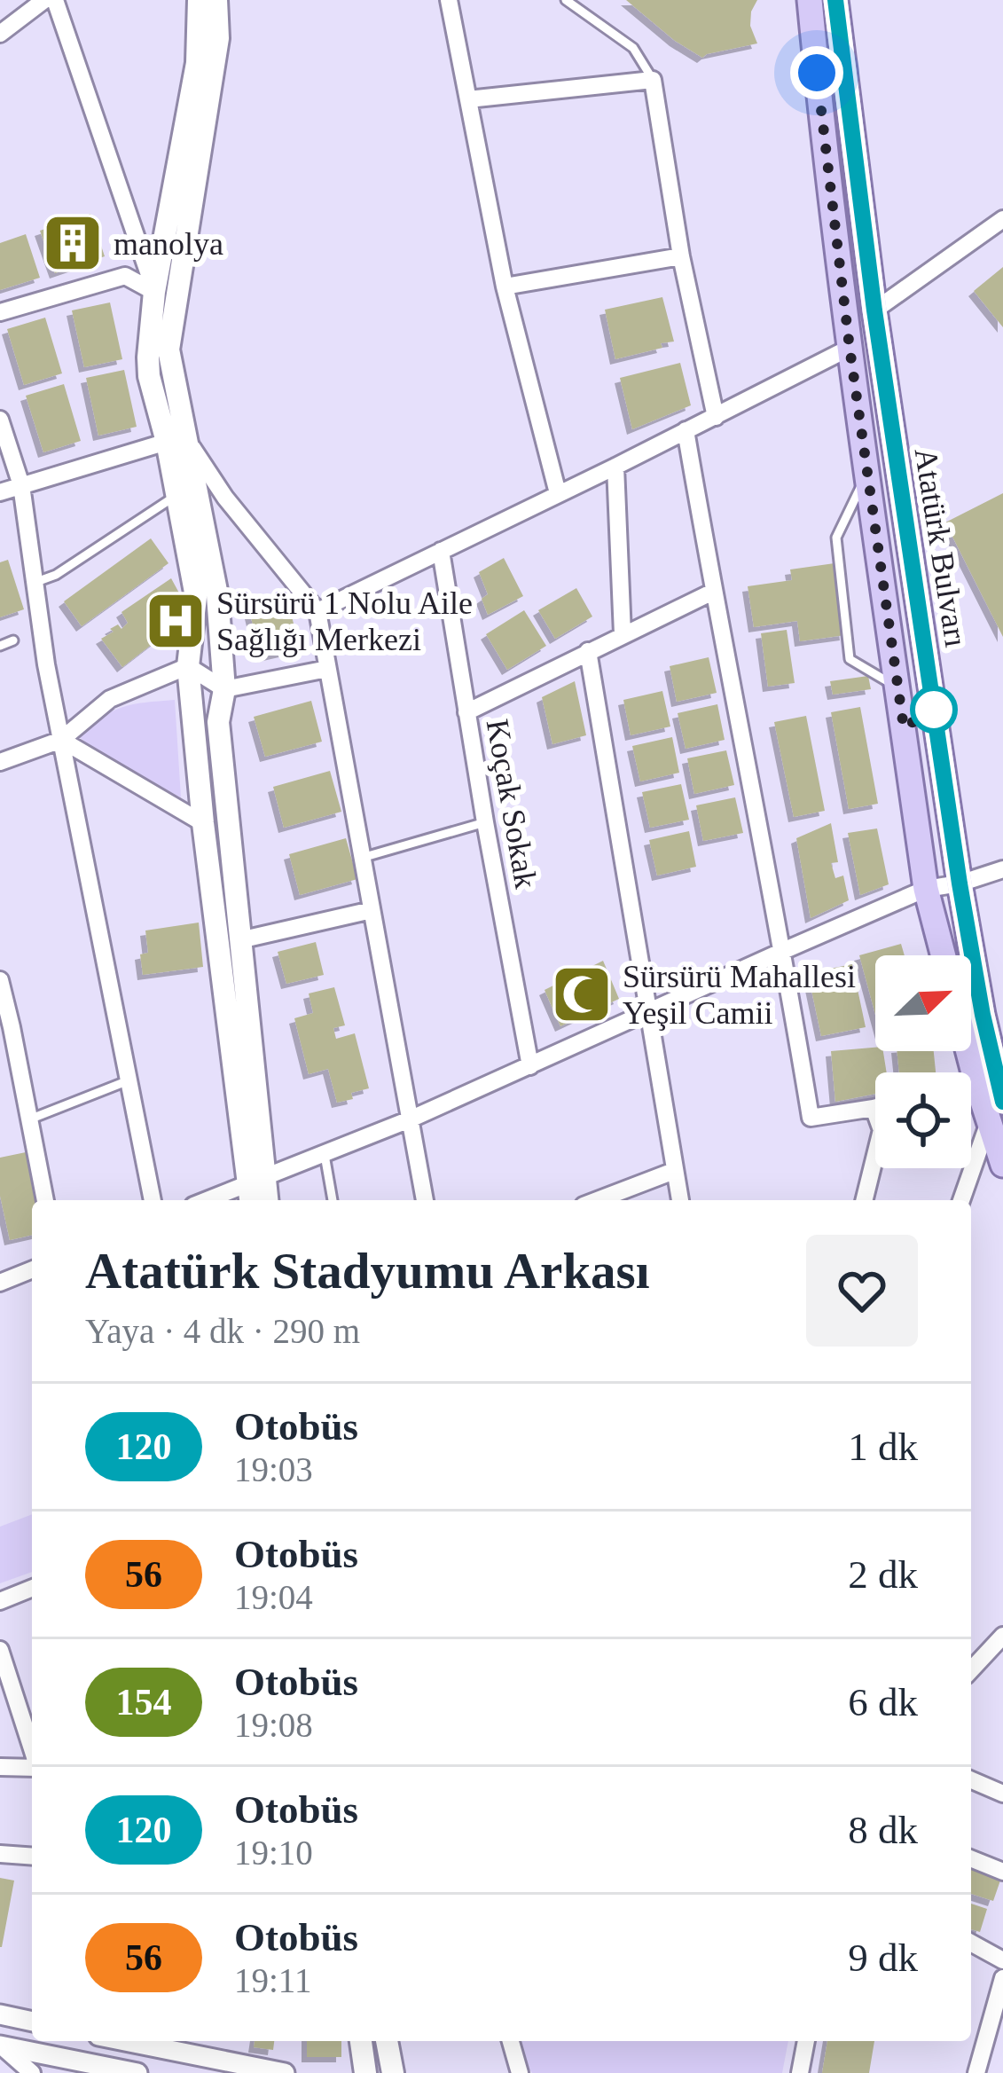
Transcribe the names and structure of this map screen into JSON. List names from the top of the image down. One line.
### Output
{"streets":{"main road":["Atatürk Bulvarı"],"street":["Koçak Sokak"]},"places":{"building":["manolya"],"hospital":["Sürsürü 1 Nolu Aile Sağlığı Merkezi"],"mosque":["Sürsürü Mahallesi Yeşil Camii"]},"lines":["bus line 120"],"north":"top right","page":{"heading":["Atatürk Stadyumu Arkası","Yaya · 4 dk · 290 m"],"list":[{"mark":"120","name":"Otobüs","note":"19:03","value":"1 dk"},{"mark":"56","name":"Otobüs","note":"19:04","value":"2 dk"},{"mark":"154","name":"Otobüs","note":"19:08","value":"6 dk"},{"mark":"120","name":"Otobüs","note":"19:10","value":"8 dk"},{"mark":"56","name":"Otobüs","note":"19:11","value":"9 dk"}]}}
